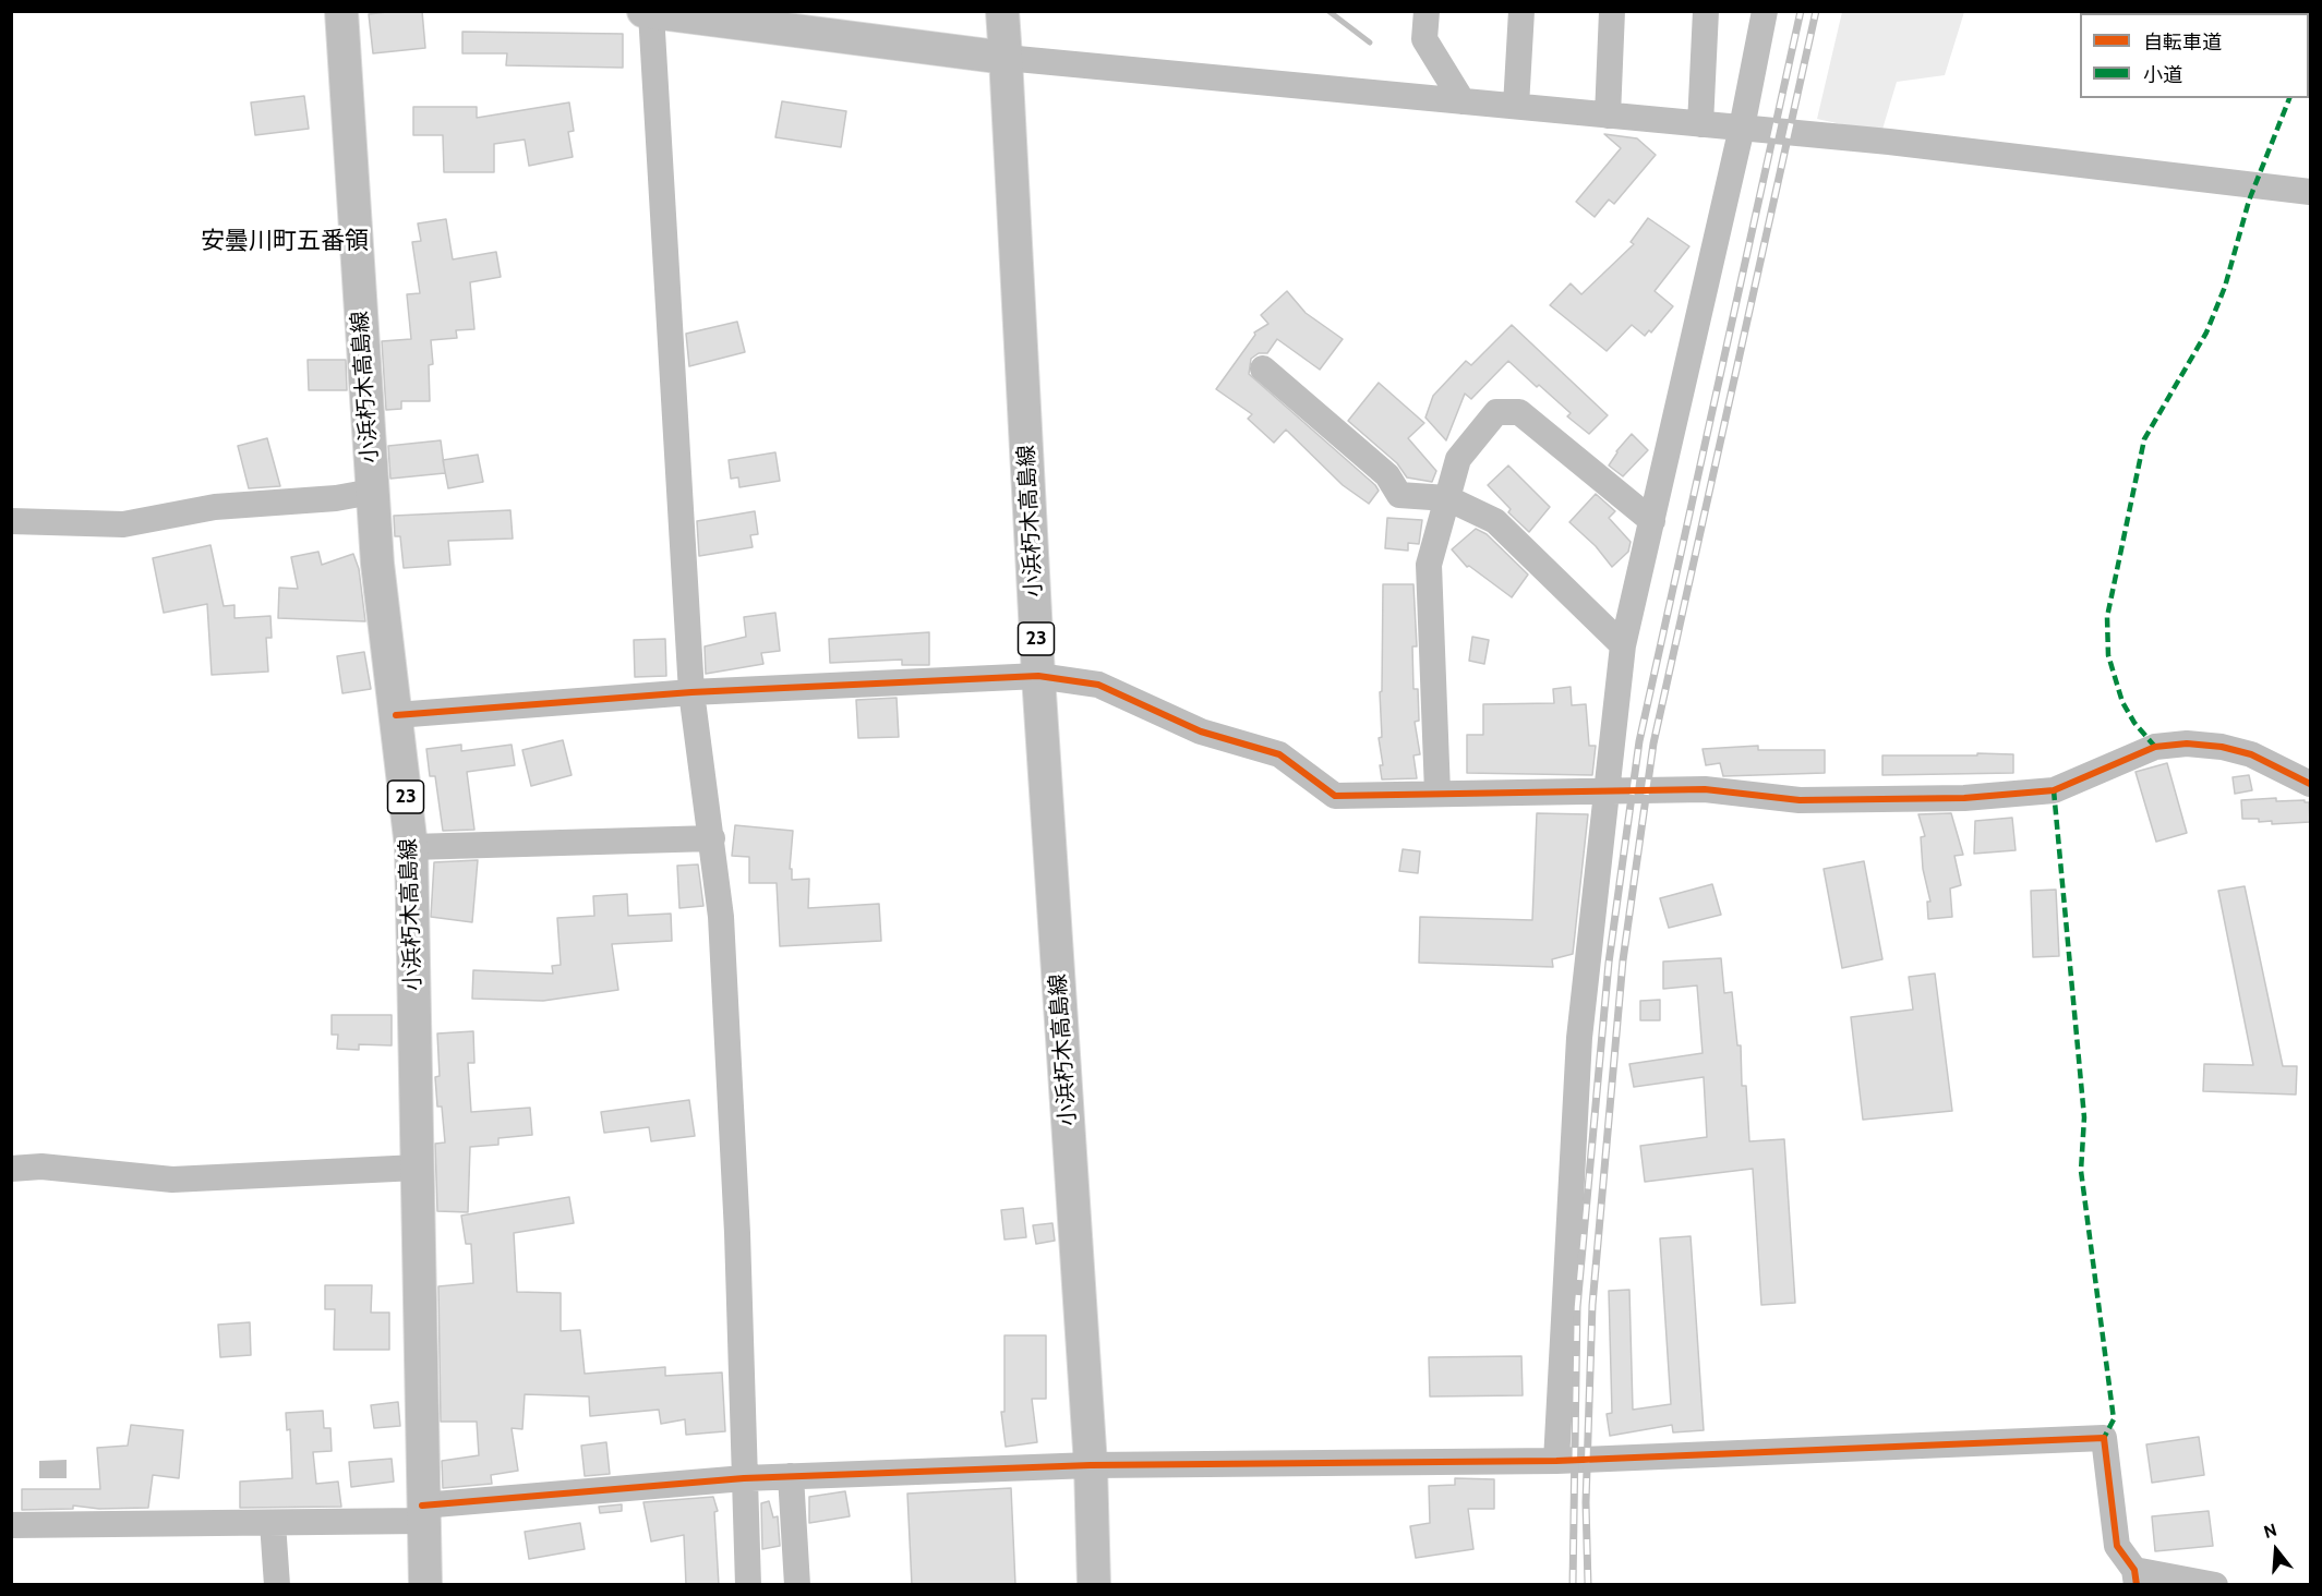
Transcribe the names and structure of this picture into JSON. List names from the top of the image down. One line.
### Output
{"streets":{"main road":["小浜朽木高島線","23"]},"districts":["安曇川町五番領"],"legend":["自転車道","小道"],"north":"top"}
